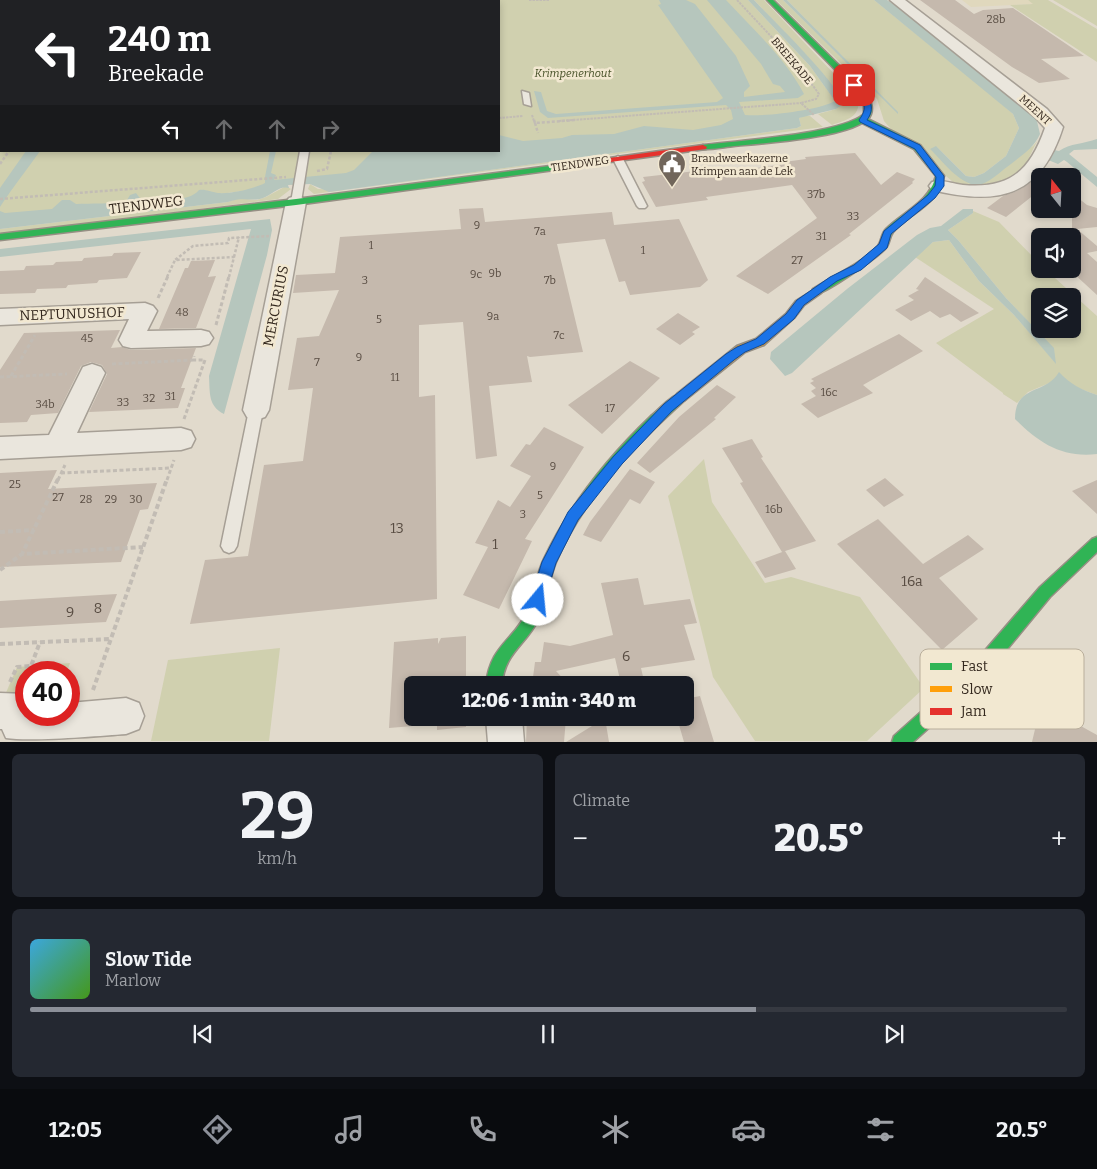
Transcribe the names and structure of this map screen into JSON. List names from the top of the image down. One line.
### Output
{"streets":{"street":["BREEKADE","MEENT","TIENDWEG","MERCURIUS","NEPTUNUSHOF"]},"crossings":[["BREEKADE","TIENDWEG"],["TIENDWEG","MERCURIUS"]],"parks":["Krimpenerhout"],"places":{"public building":["Brandweerkazerne Krimpen aan de Lek"]},"house_numbers":["28b","37b","33","9","7a","31","1","1","27","9b","9c","3","7b","48","9a","5","7c","45","9","7","11","16c","31","32","33","34b","17","9","25","5","27","28","29","30","16b","3","13","1","16a","8","9","6"],"legend":["Fast","Slow","Jam"],"north":"top","page":{"turn":["240 m","Breekade"],"limit":"40","trip":"12:06 · 1 min · 340 m","tile":[["29","km/h"],"Climate"],"heat":["−","20.5°","+"],"song":["Slow Tide","Marlow"],"tabs":["12:05","20.5°"]}}
